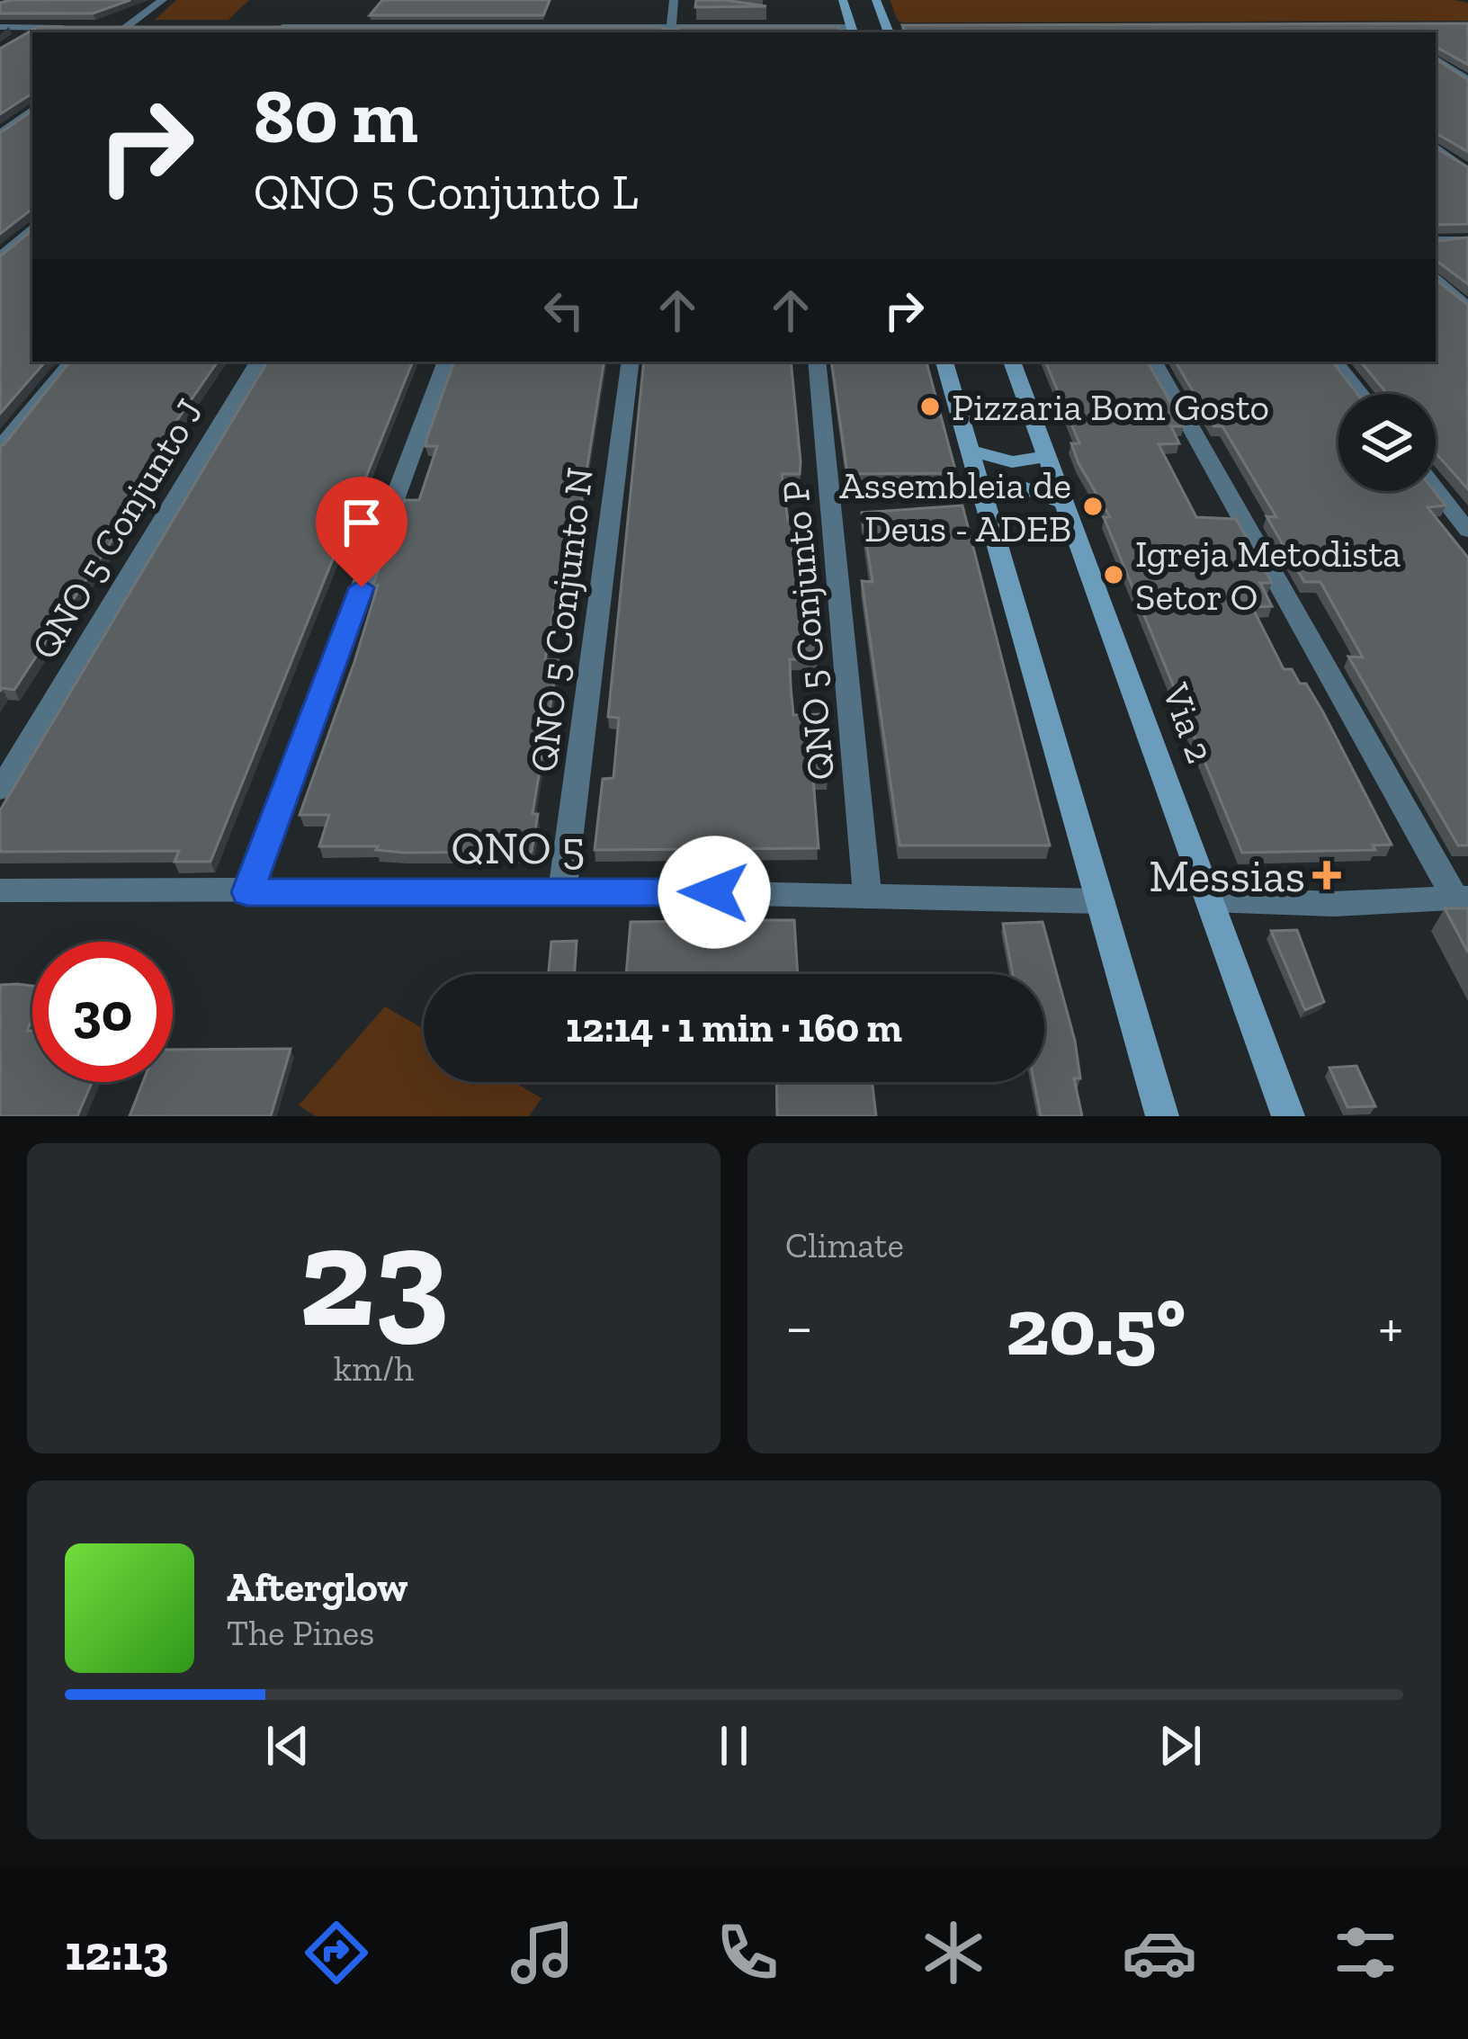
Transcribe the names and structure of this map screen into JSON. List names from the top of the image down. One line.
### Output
{"streets":{"main road":["Via 2"],"street":["QNO 5 Conjunto J","QNO 5 Conjunto N","QNO 5 Conjunto P","QNO 5"]},"crossings":[["QNO 5 Conjunto N","QNO 5"],["QNO 5 Conjunto P","QNO 5"]],"places":{"other":["Pizzaria Bom Gosto","Assembleia de Deus - ADEB","Igreja Metodista Setor O"],"health":["Messias"]},"page":{"turn":["80 m","QNO 5 Conjunto L"],"limit":"30","trip":"12:14 · 1 min · 160 m","tile":[["23","km/h"],"Climate"],"heat":["−","20.5°","+"],"song":["Afterglow","The Pines"],"tabs":"12:13"}}
